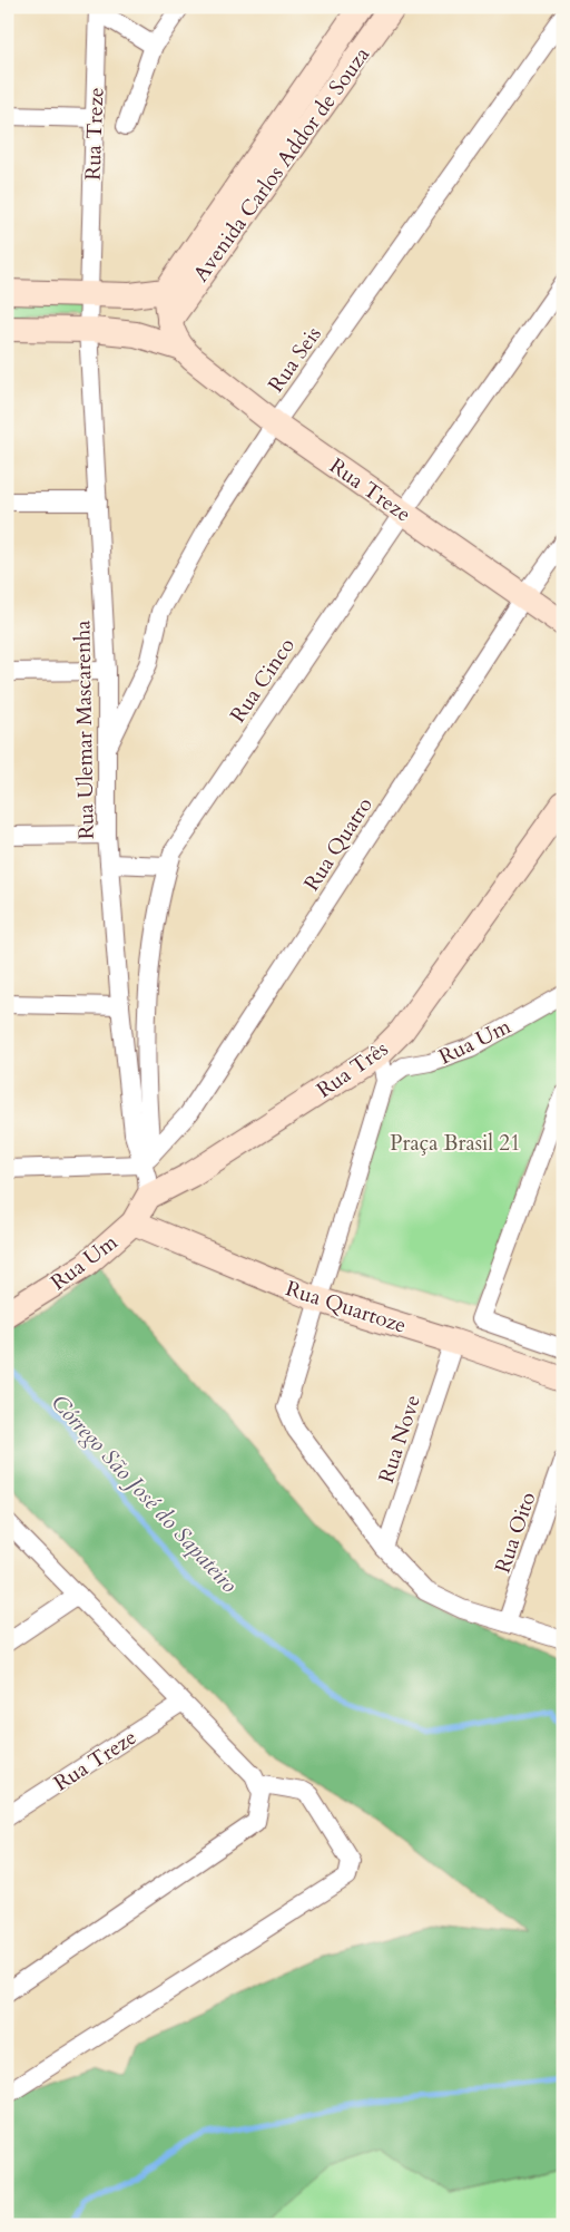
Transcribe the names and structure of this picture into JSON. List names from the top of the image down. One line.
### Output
{"streets":{"street":["Rua Treze","Avenida Carlos Addor de Souza","Rua Seis","Rua Cinco","Rua Ulemar Mascarenha","Rua Quatro","Rua Um","Rua Três","Rua Quartoze","Rua Nove","Rua Oito"]},"crossings":[["Rua Treze","Rua Seis"],["Rua Treze","Rua Cinco"],["Rua Treze","Rua Ulemar Mascarenha"],["Rua Treze","Rua Quatro"],["Rua Seis","Rua Ulemar Mascarenha"],["Rua Cinco","Rua Ulemar Mascarenha"],["Rua Cinco","Rua Quatro"],["Rua Ulemar Mascarenha","Rua Quatro"],["Rua Um","Rua Três"],["Rua Um","Rua Quartoze"],["Rua Quartoze","Rua Nove"]],"water":["Córrego São José do Sapateiro"],"parks":["Praça Brasil 21"]}
